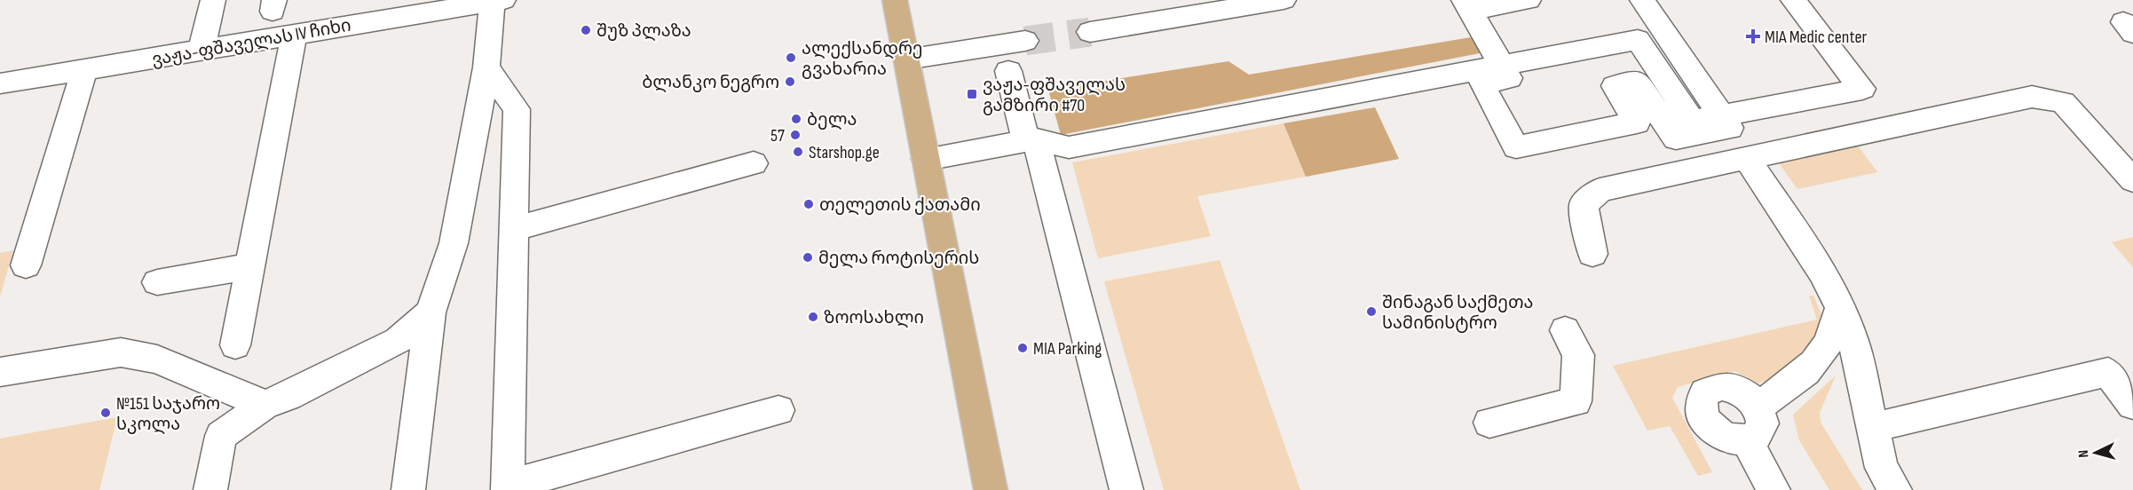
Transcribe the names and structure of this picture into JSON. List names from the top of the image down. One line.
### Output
{"streets":{"street":["ვაჟა-ფშაველას IV ჩიხი"]},"places":{"other":["შუზ პლაზა","ალექსანდრე გვახარია","ბლანკო ნეგრო","ბელა","57","Starshop.ge","თელეთის ქათამი","მელა როტისერის","შინაგან საქმეთა სამინისტრო","ზოოსახლი","MIA Parking","№151 საჯარო სკოლა"],"health":["MIA Medic center"],"transit":["ვაჟა-ფშაველას გამზირი #70"]},"north":"left"}
